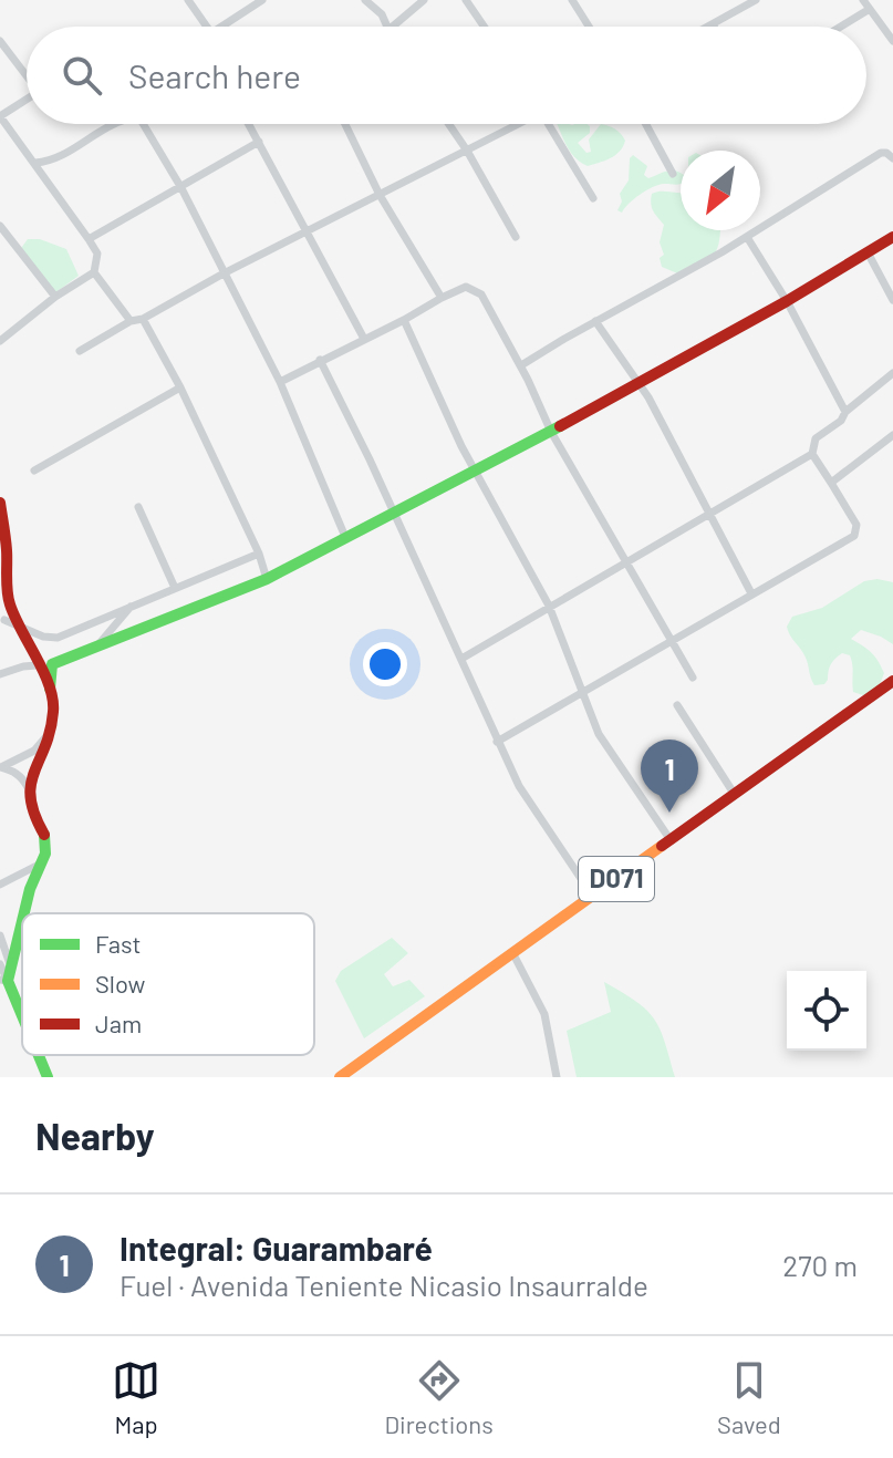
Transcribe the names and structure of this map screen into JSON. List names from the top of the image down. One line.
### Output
{"streets":{"street":["D071"]},"legend":["Fast","Slow","Jam"],"north":"bottom left","page":{"search":"Search here","pins":"1","heading":"Nearby","list":[{"mark":"1","name":"Integral: Guarambaré","note":"Fuel · Avenida Teniente Nicasio Insaurralde","value":"270 m"}],"nav":["Map","Directions","Saved"]}}
